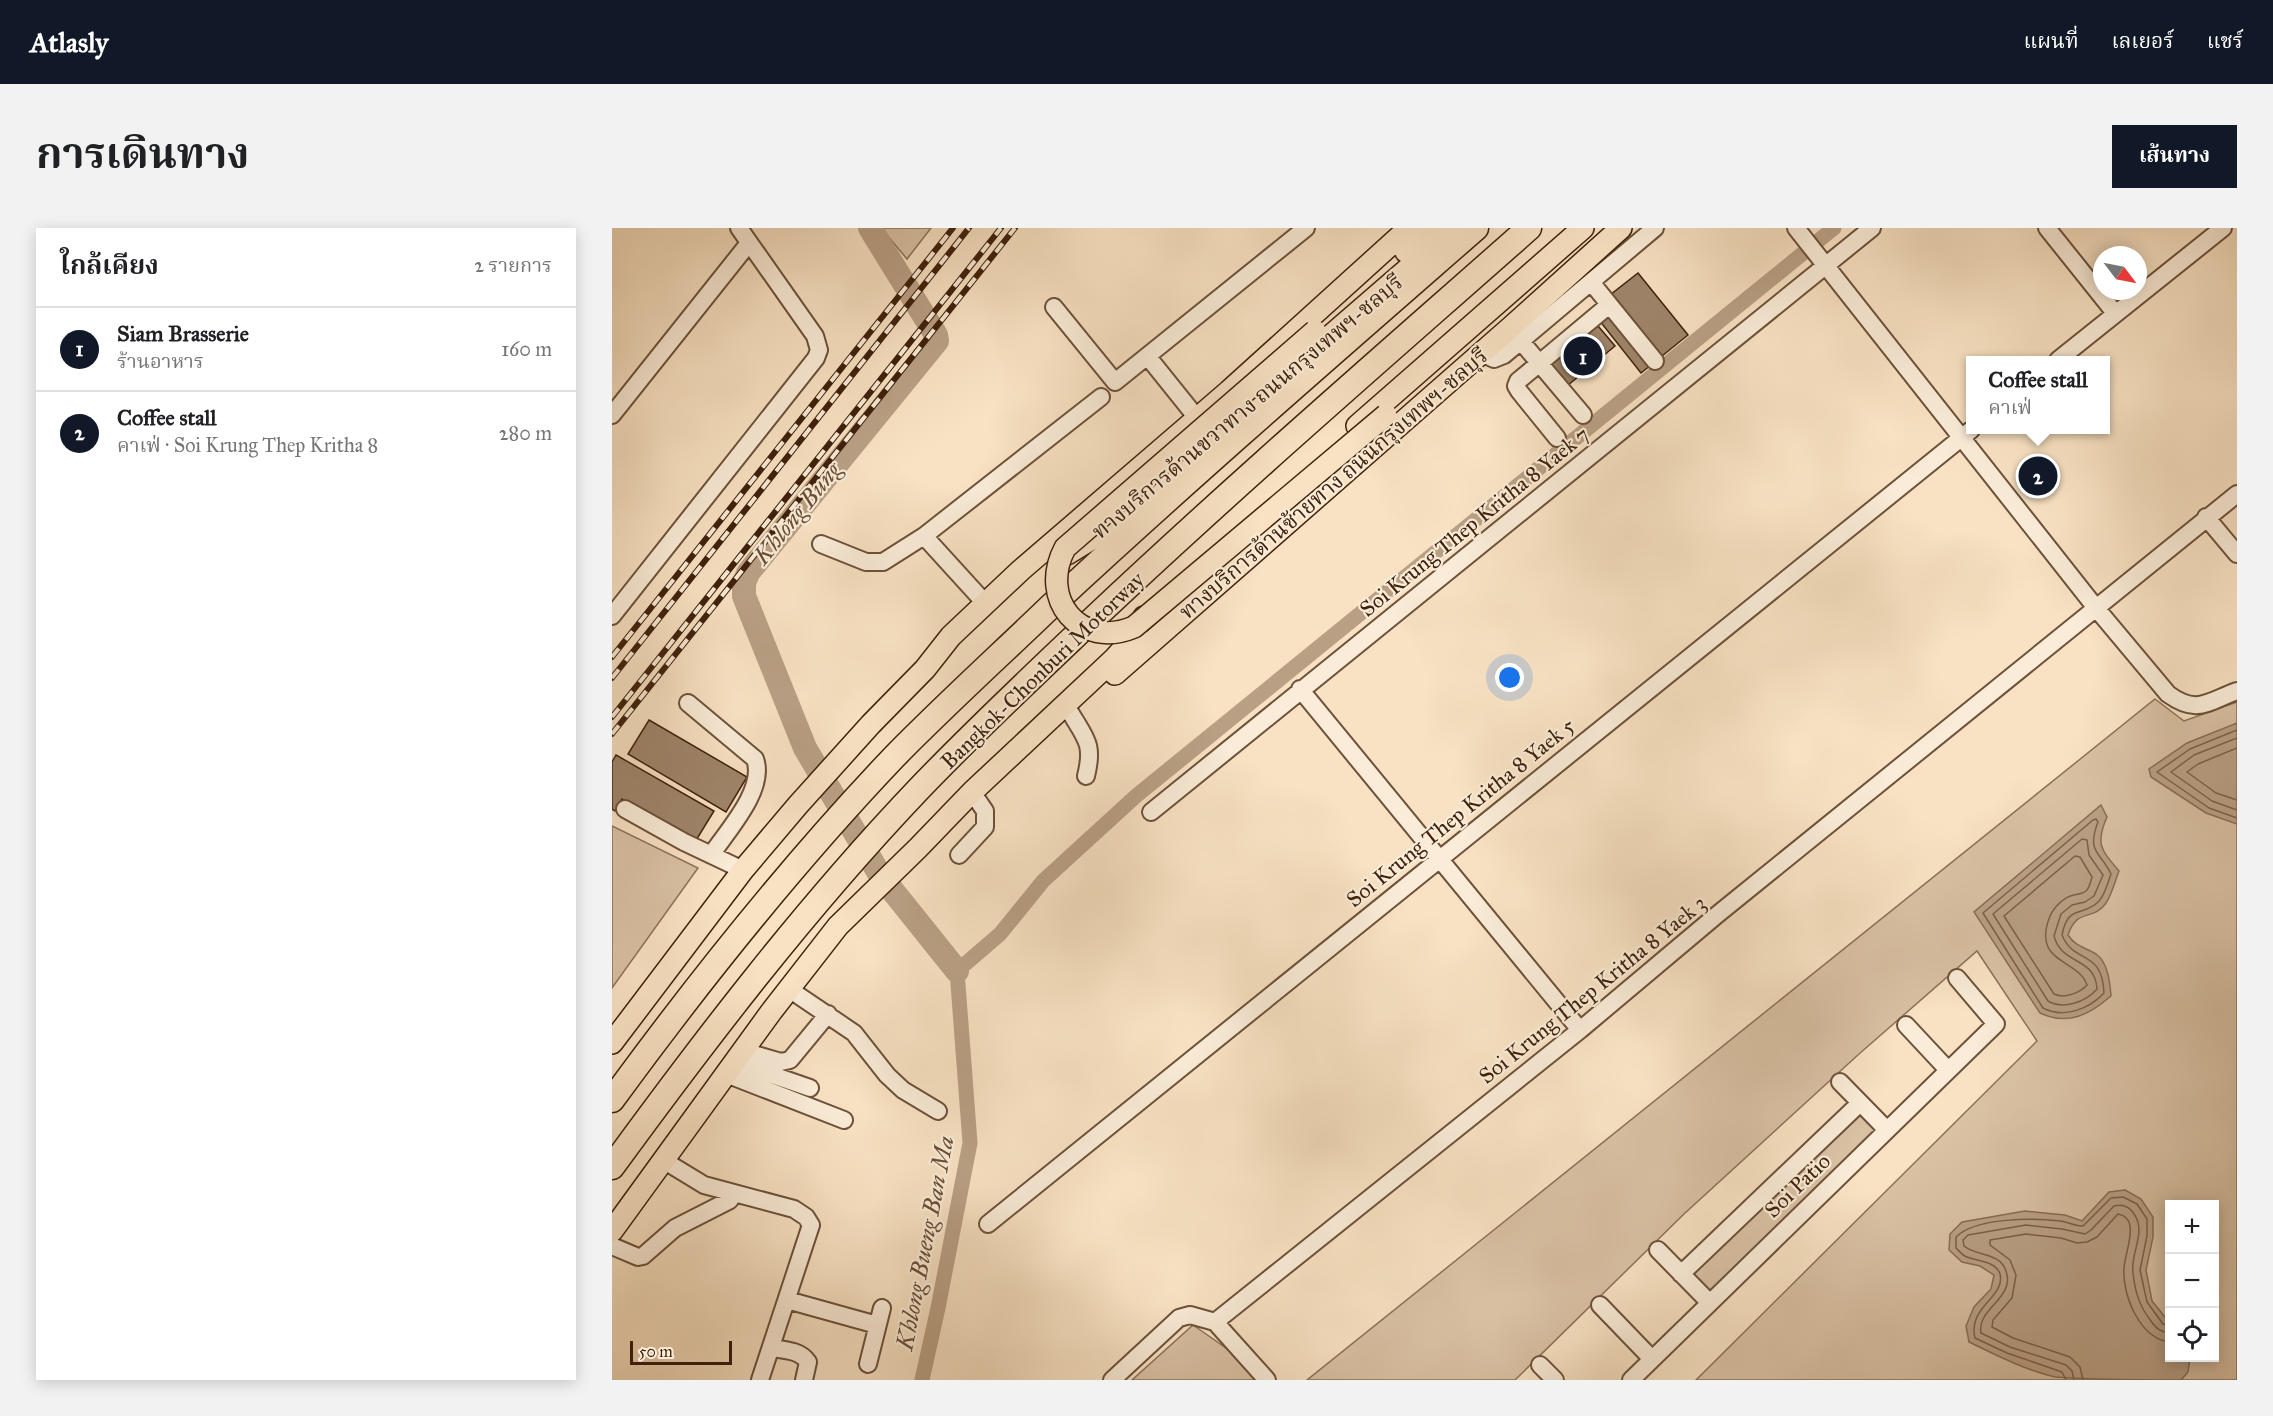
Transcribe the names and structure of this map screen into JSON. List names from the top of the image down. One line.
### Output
{"streets":{"highway":["Bangkok-Chonburi Motorway"],"main road":["ทางบริการด้านขวาทาง ถนนกรุงเทพฯ-ชลบุรี","ทางบริการด้านซ้ายทาง ถนนกรุงเทพฯ-ชลบุรี"],"street":["Soi Krung Thep Kritha 8 Yaek 7","Soi Krung Thep Kritha 8 Yaek 5","Soi Krung Thep Kritha 8 Yaek 3","Soi Patio"]},"water":["Khlong Bung","Khlong Bueng Ban Ma"],"scale_bar":"50 m","north":"bottom right","page":{"header":"Atlasly","nav":["แผนที่","เลเยอร์","แชร์"],"title":"การเดินทาง","buttons":"เส้นทาง","heading":["ใกล้เคียง","2 รายการ"],"list":[{"mark":"1","name":"Siam Brasserie","note":"ร้านอาหาร","value":"160 m"},{"mark":"2","name":"Coffee stall","note":"คาเฟ่ · Soi Krung Thep Kritha 8","value":"280 m"}],"pins":["1","2"],"popup":["Coffee stall","คาเฟ่"],"map_buttons":["+","−"],"scale":"50 m"}}
